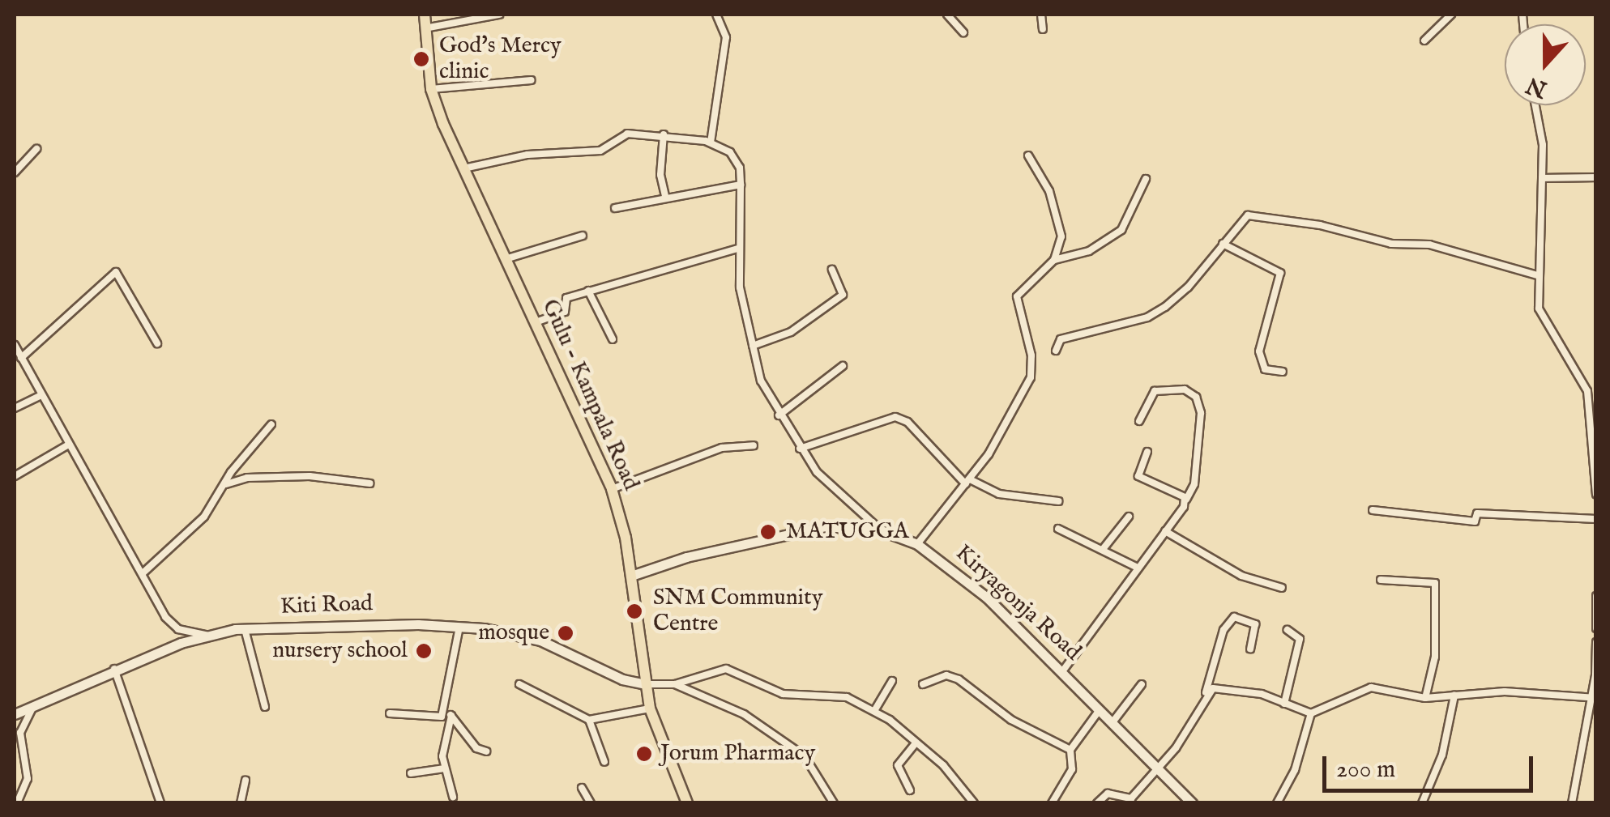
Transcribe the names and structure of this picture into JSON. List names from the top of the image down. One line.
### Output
{"streets":{"main road":["Gulu - Kampala Road"],"street":["Kiryagonja Road","Kiti Road"]},"crossings":[["Gulu - Kampala Road","Kiryagonja Road"],["Gulu - Kampala Road","Kiti Road"]],"places":["God's Mercy clinic","MATUGGA","SNM Community Centre","mosque","nursery school","Jorum Pharmacy"],"scale_bar":"200 m","north":"bottom"}
